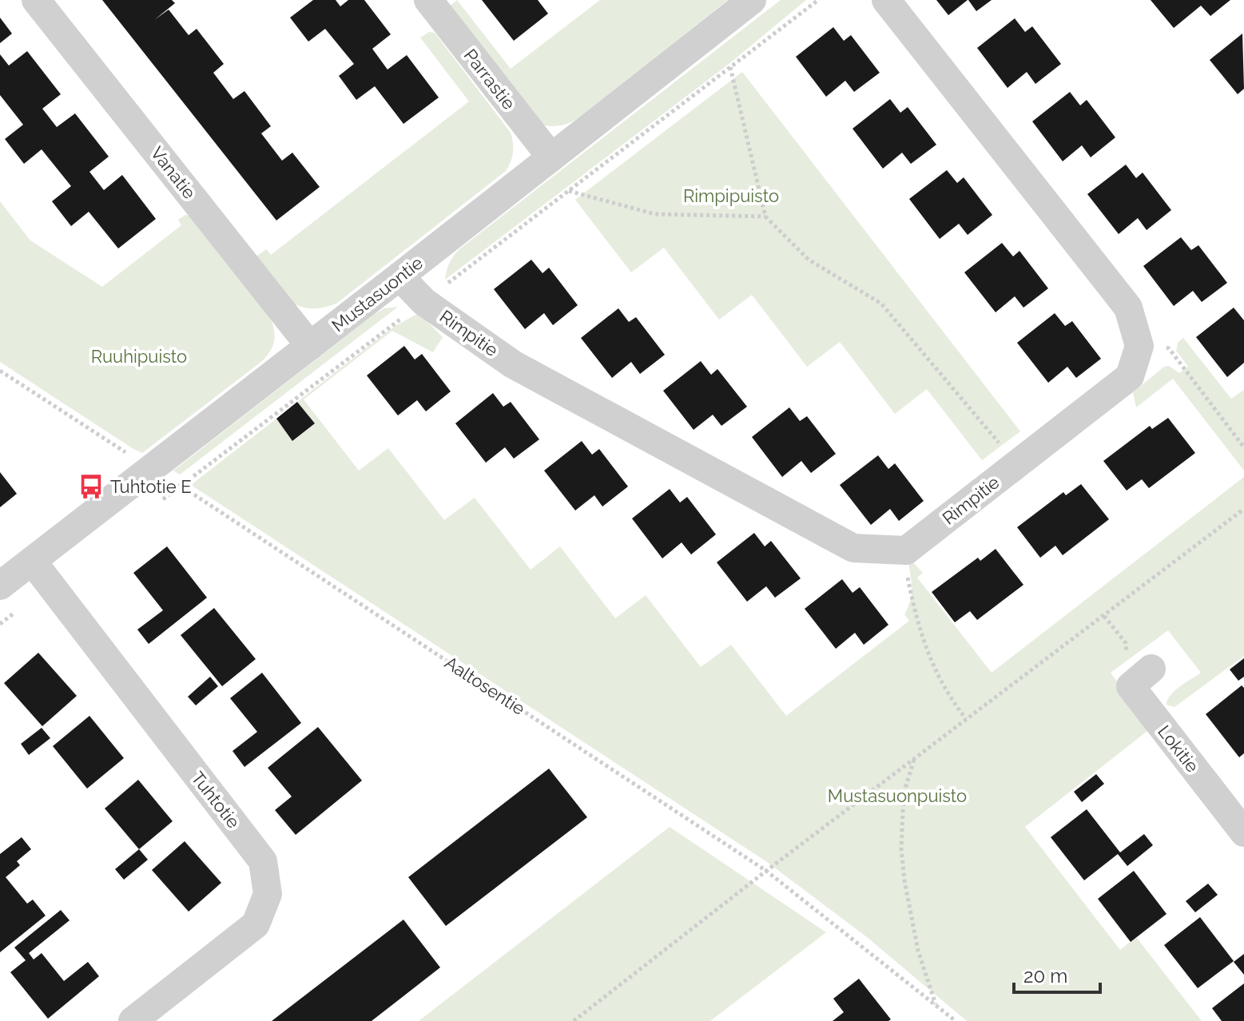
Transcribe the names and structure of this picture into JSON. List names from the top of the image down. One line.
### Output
{"streets":{"street":["Parrastie","Vanatie","Mustasuontie","Rimpitie","Lokitie","Tuhtotie"],"path":["Aaltosentie"]},"crossings":[["Parrastie","Mustasuontie"],["Vanatie","Mustasuontie"],["Mustasuontie","Rimpitie"],["Mustasuontie","Aaltosentie"],["Mustasuontie","Tuhtotie"]],"parks":["Rimpipuisto","Ruuhipuisto","Mustasuonpuisto"],"places":{"bus stop":["Tuhtotie E"]},"scale_bar":"20 m"}
